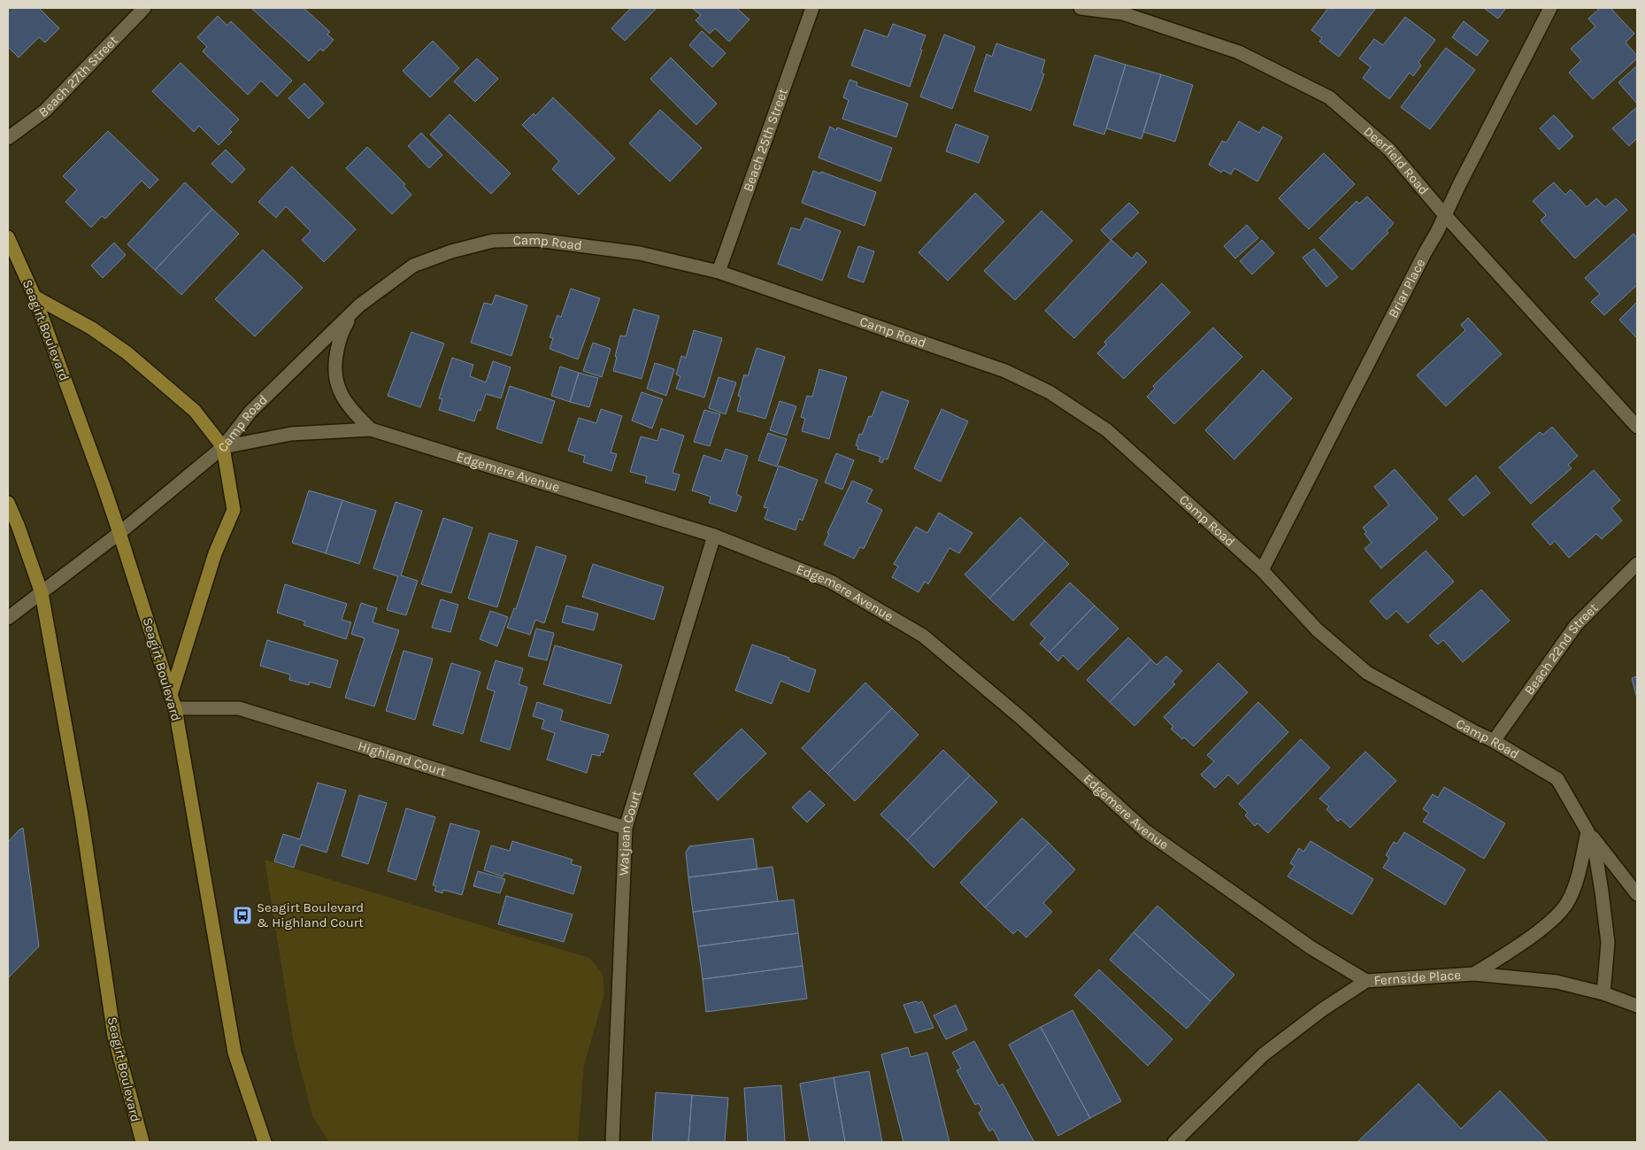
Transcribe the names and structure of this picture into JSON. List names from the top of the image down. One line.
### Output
{"streets":{"main road":["Seagirt Boulevard"],"street":["Beach 27th Street","Beach 25th Street","Deerfield Road","Camp Road","Briar Place","Edgemere Avenue","Beach 22nd Street","Highland Court","Watjean Court","Fernside Place"]},"crossings":[["Beach 25th Street","Camp Road"],["Deerfield Road","Briar Place"],["Camp Road","Briar Place"],["Camp Road","Seagirt Boulevard"],["Camp Road","Edgemere Avenue"],["Camp Road","Beach 22nd Street"],["Camp Road","Fernside Place"],["Seagirt Boulevard","Highland Court"],["Edgemere Avenue","Watjean Court"],["Edgemere Avenue","Fernside Place"],["Highland Court","Watjean Court"]],"places":{"bus stop":["Seagirt Boulevard & Highland Court"]}}
